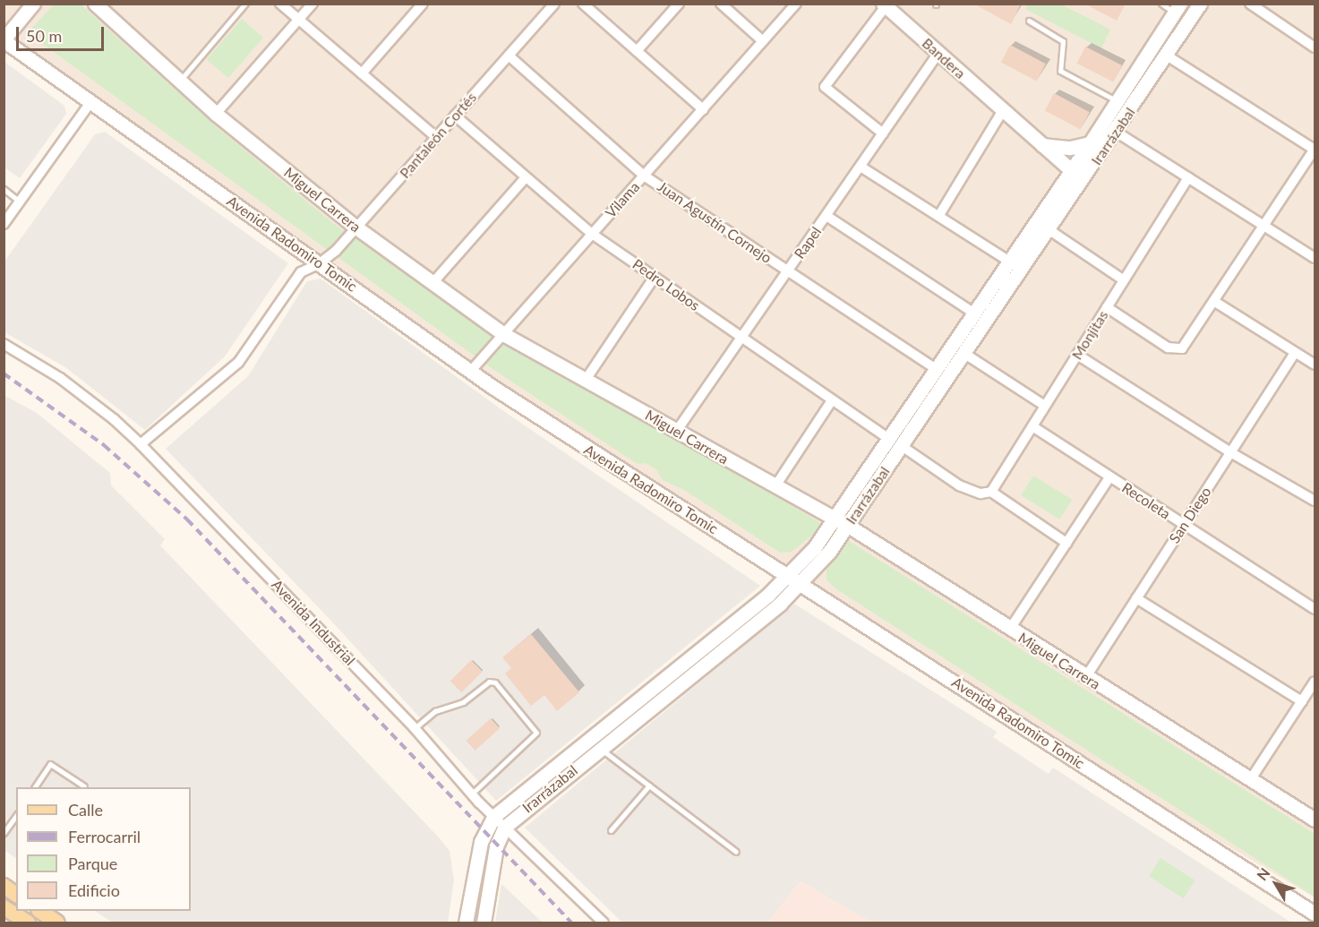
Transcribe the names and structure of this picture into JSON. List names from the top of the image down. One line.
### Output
{"streets":{"main road":["Bandera","Irarrázabal","Miguel Carrera","Avenida Radomiro Tomic"],"street":["Pantaleón Cortés","Vilama","Juan Agustín Cornejo","Rapel","Pedro Lobos","Monjitas","Recoleta","San Diego","Avenida Industrial"]},"crossings":[["Bandera","Irarrázabal"],["Bandera","Rapel"],["Pantaleón Cortés","Miguel Carrera"],["Pantaleón Cortés","Juan Agustín Cornejo"],["Pantaleón Cortés","Avenida Radomiro Tomic"],["Pantaleón Cortés","Pedro Lobos"],["Pantaleón Cortés","Avenida Industrial"],["Irarrázabal","Miguel Carrera"],["Irarrázabal","Juan Agustín Cornejo"],["Irarrázabal","Avenida Radomiro Tomic"],["Irarrázabal","Pedro Lobos"],["Irarrázabal","Avenida Industrial"],["Miguel Carrera","Vilama"],["Miguel Carrera","Rapel"],["Miguel Carrera","San Diego"],["Vilama","Juan Agustín Cornejo"],["Vilama","Avenida Radomiro Tomic"],["Vilama","Pedro Lobos"],["Juan Agustín Cornejo","Rapel"],["Rapel","Pedro Lobos"],["Monjitas","Recoleta"],["Recoleta","San Diego"]],"legend":["Calle","Ferrocarril","Parque","Edificio"],"scale_bar":"50 m","north":"top left"}
